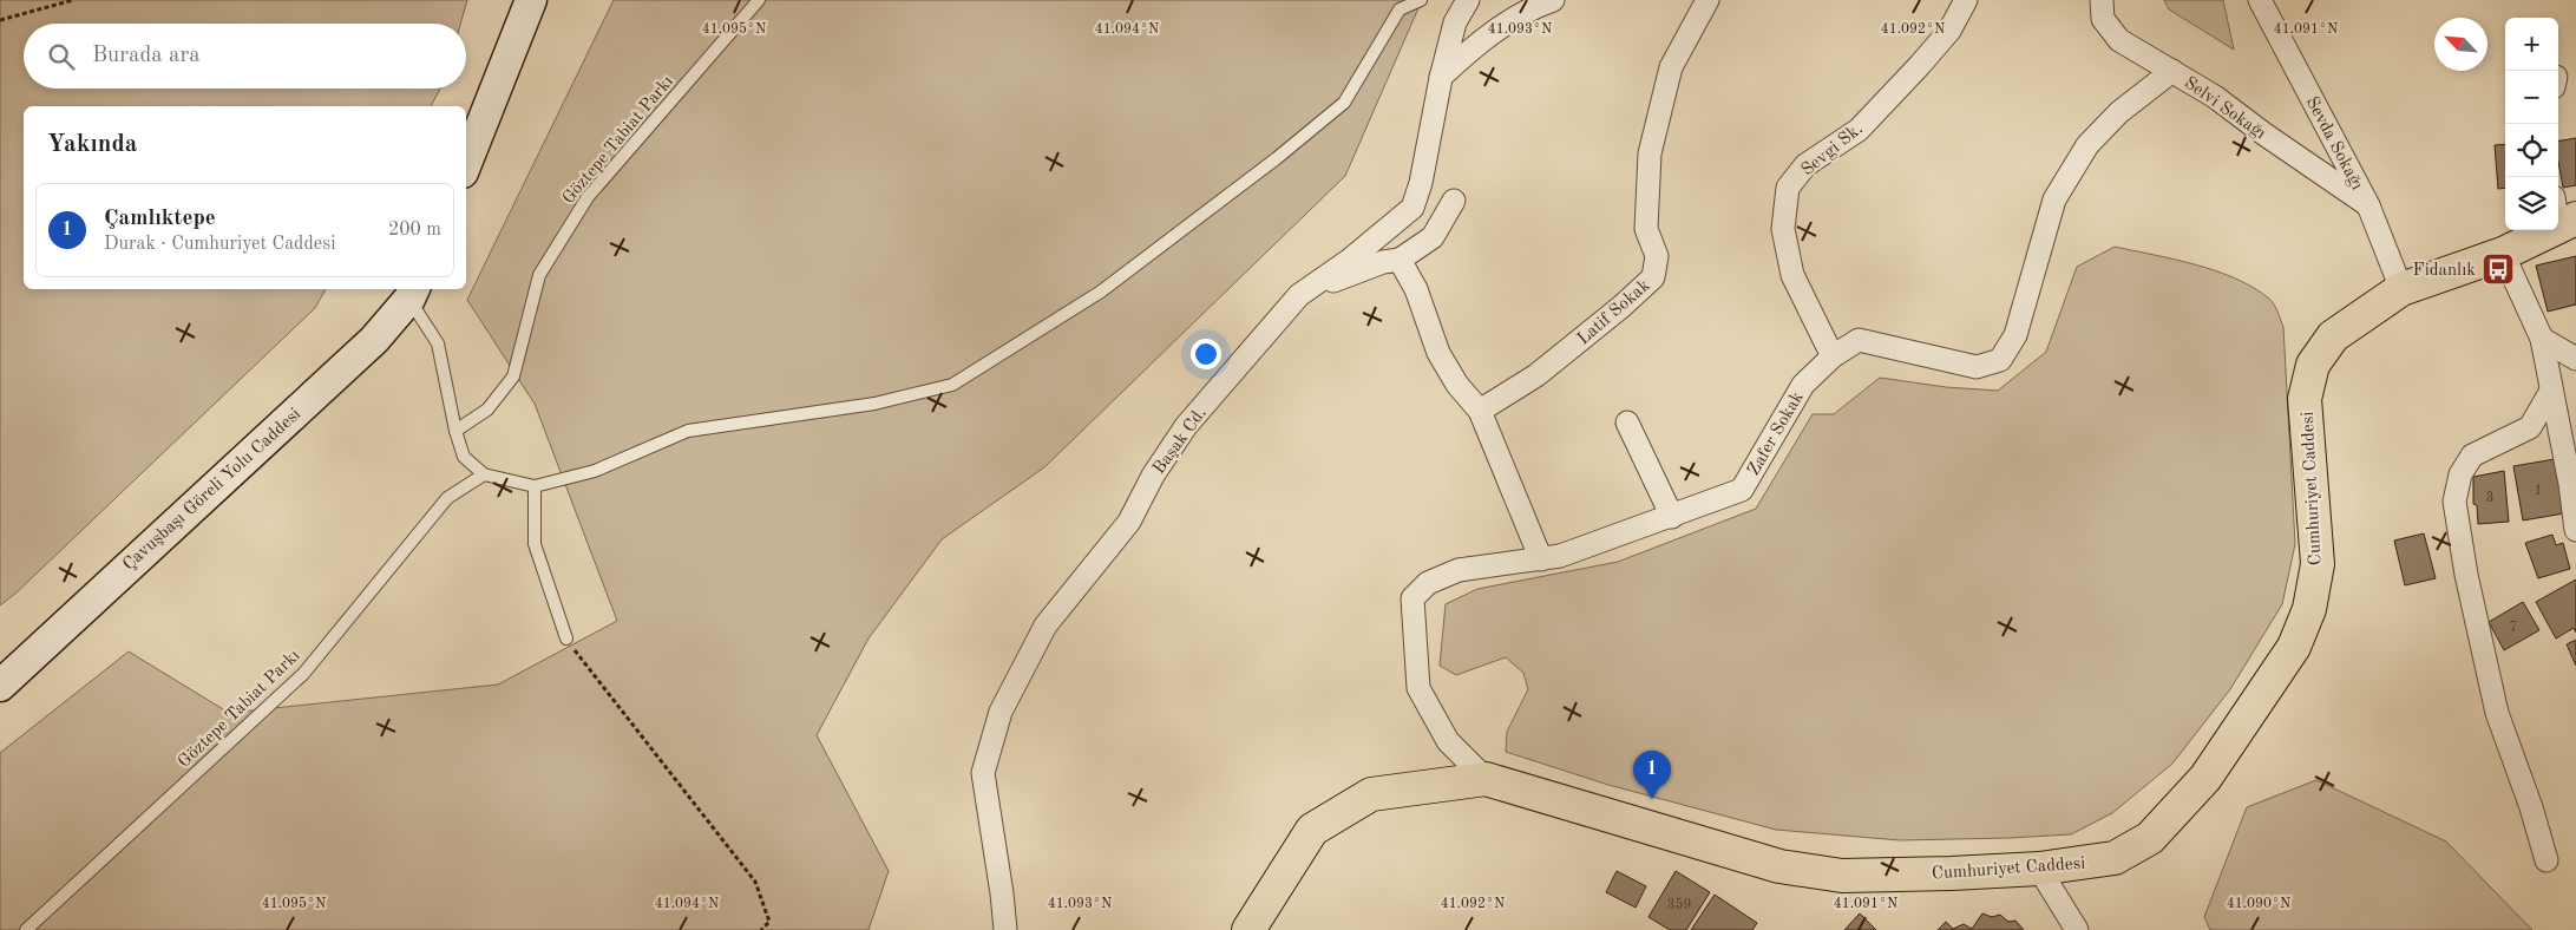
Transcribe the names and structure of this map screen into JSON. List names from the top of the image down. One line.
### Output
{"streets":{"main road":["Çavuşbaşı Göreli Yolu Caddesi","Cumhuriyet Caddesi"],"street":["Selvi Sokağı","Sevda Sokağı","Sevgi Sk.","Latif Sokak","Zafer Sokak","Başak Cd."],"lane":["Göztepe Tabiat Parkı"]},"crossings":[["Selvi Sokağı","Sevda Sokağı"],["Selvi Sokağı","Zafer Sokak"],["Sevda Sokağı","Cumhuriyet Caddesi"],["Sevgi Sk.","Zafer Sokak"],["Zafer Sokak","Cumhuriyet Caddesi"]],"places":{"bus stop":["Fidanlık"]},"house_numbers":["1","3","7","359"],"north":"top left","page":{"map_buttons":["+","−"],"search":"Burada ara","heading":"Yakında","list":[{"mark":"1","name":"Çamlıktepe","note":"Durak · Cumhuriyet Caddesi","value":"200 m"}],"pins":"1"},"coordinates":["41.095°N","41.094°N","41.093°N","41.092°N","41.091°N","41.090°N"]}
